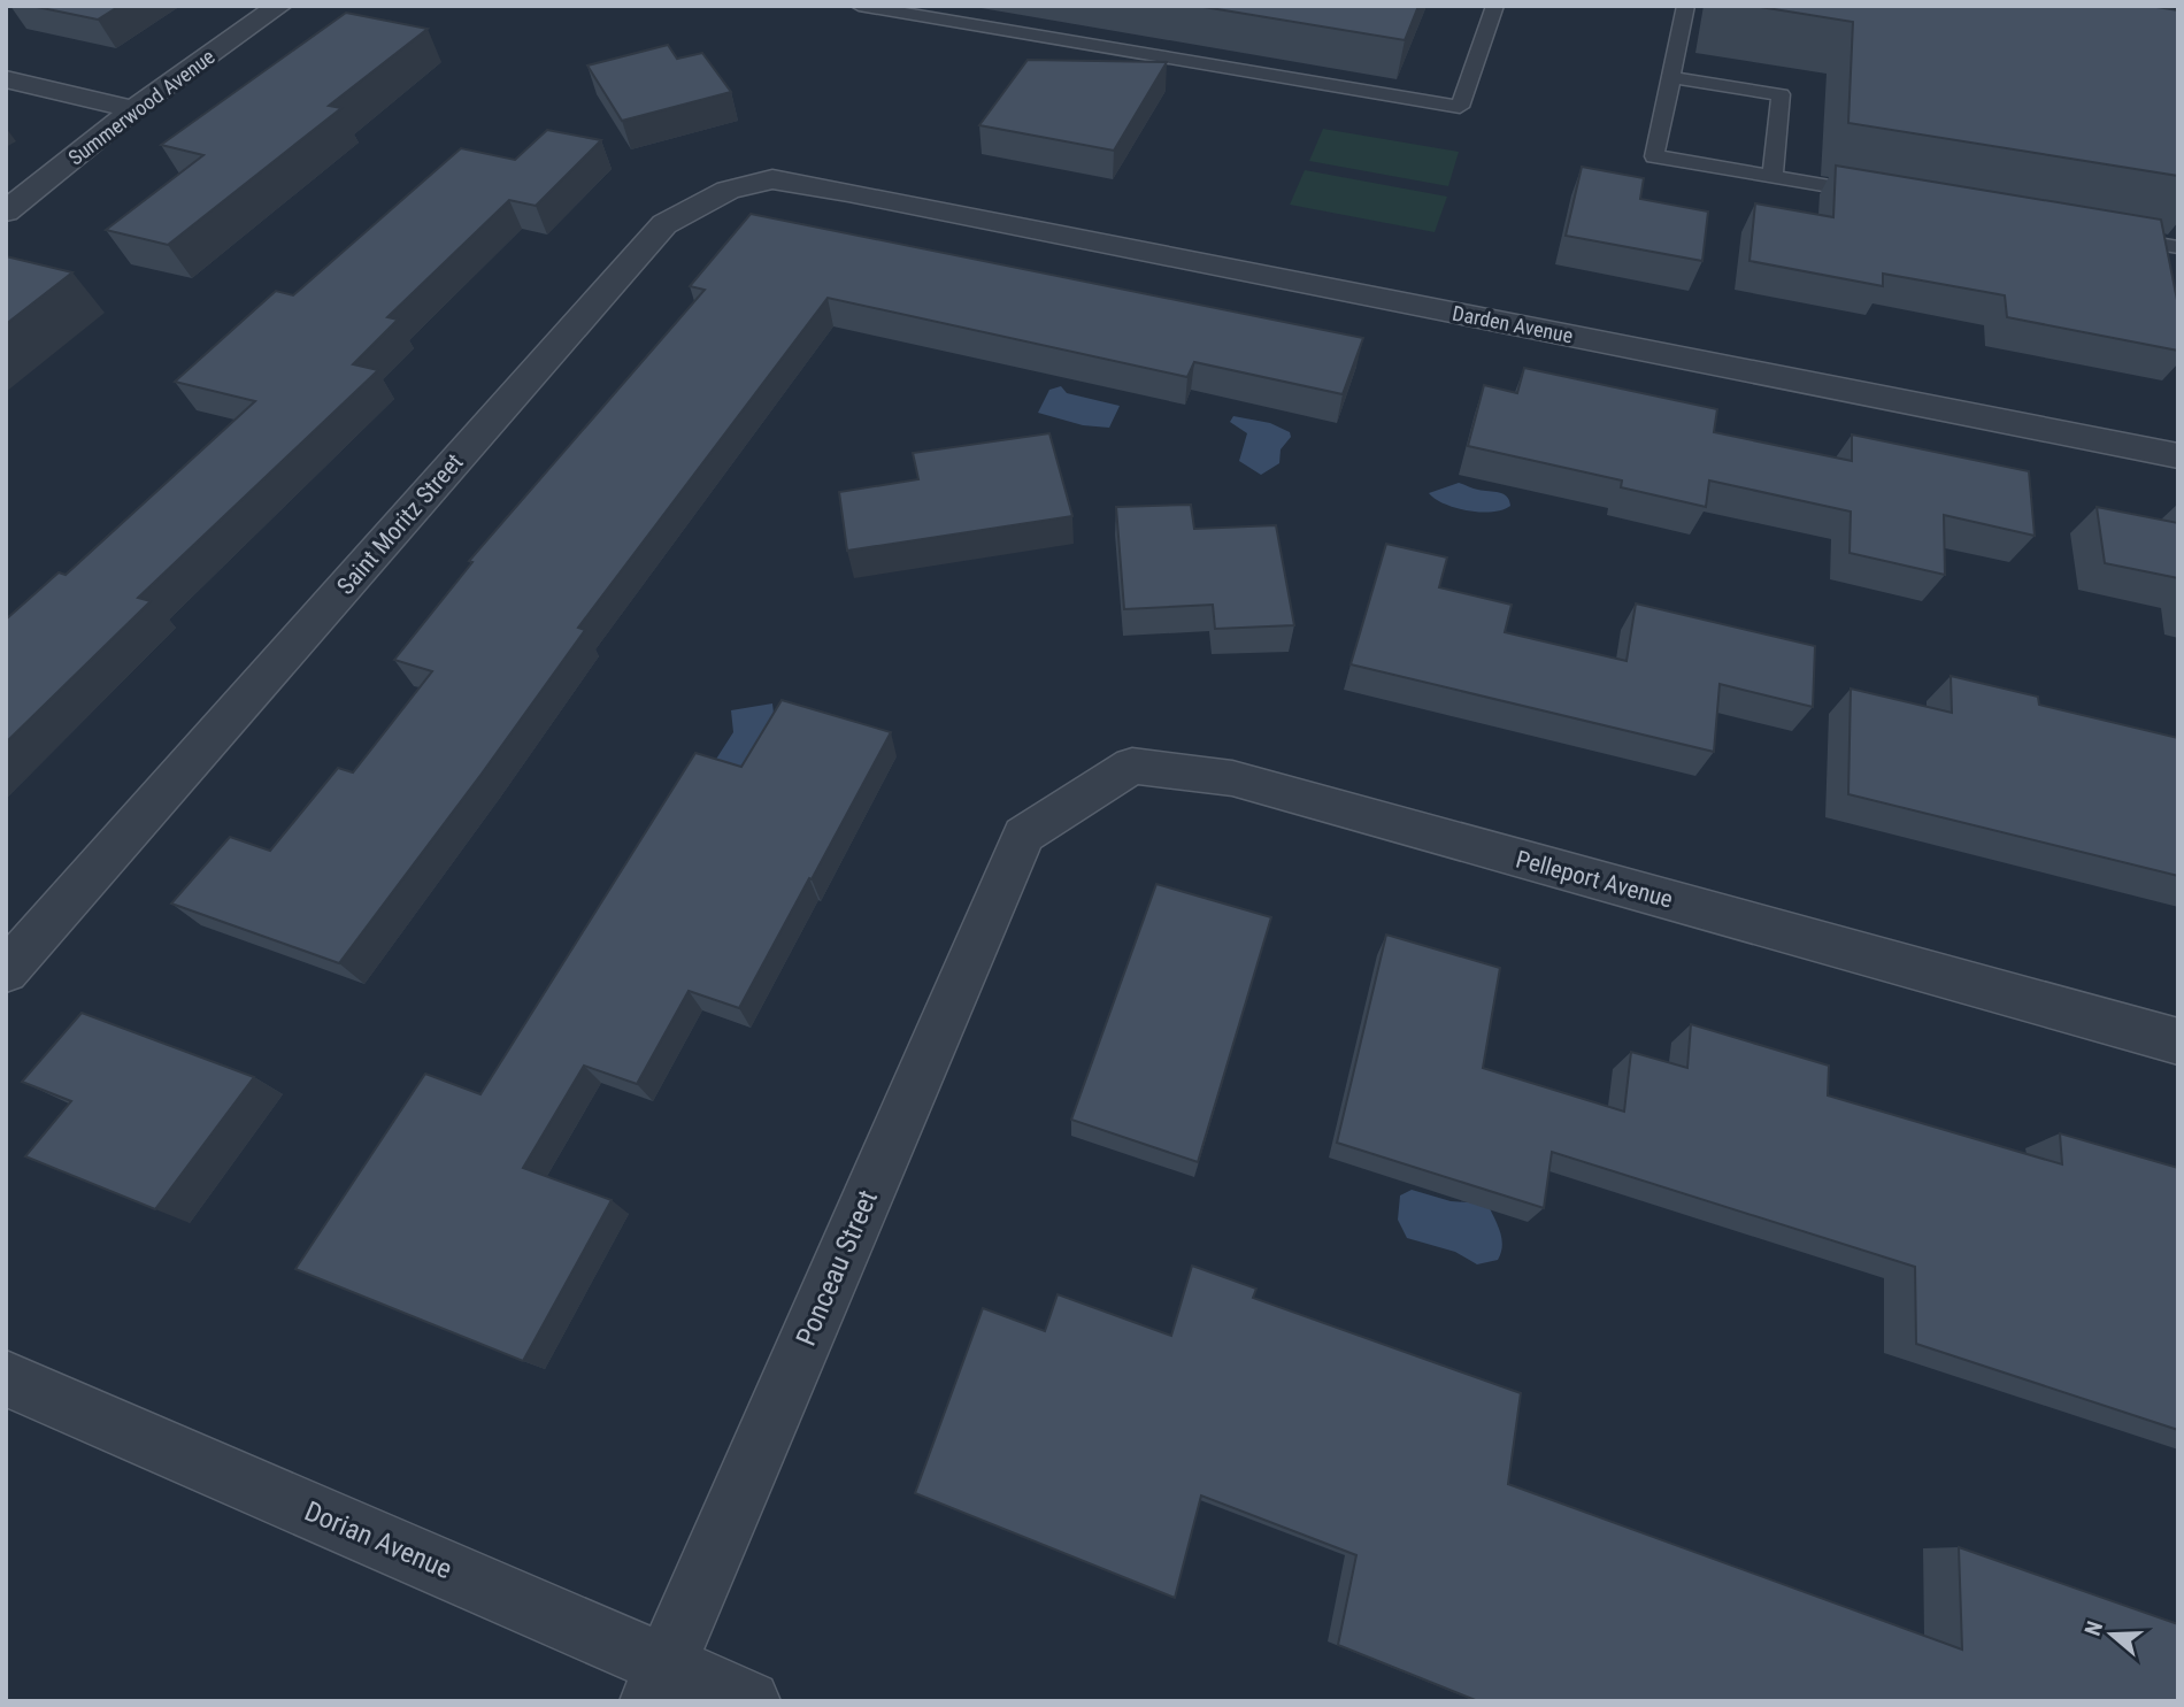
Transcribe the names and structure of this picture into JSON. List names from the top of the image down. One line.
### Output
{"streets":{"street":["Summerwood Avenue","Darden Avenue","Saint Moritz Street","Pelleport Avenue","Ponceau Street","Dorian Avenue"]},"crossings":[["Darden Avenue","Saint Moritz Street"],["Pelleport Avenue","Ponceau Street"],["Ponceau Street","Dorian Avenue"]],"north":"left"}
